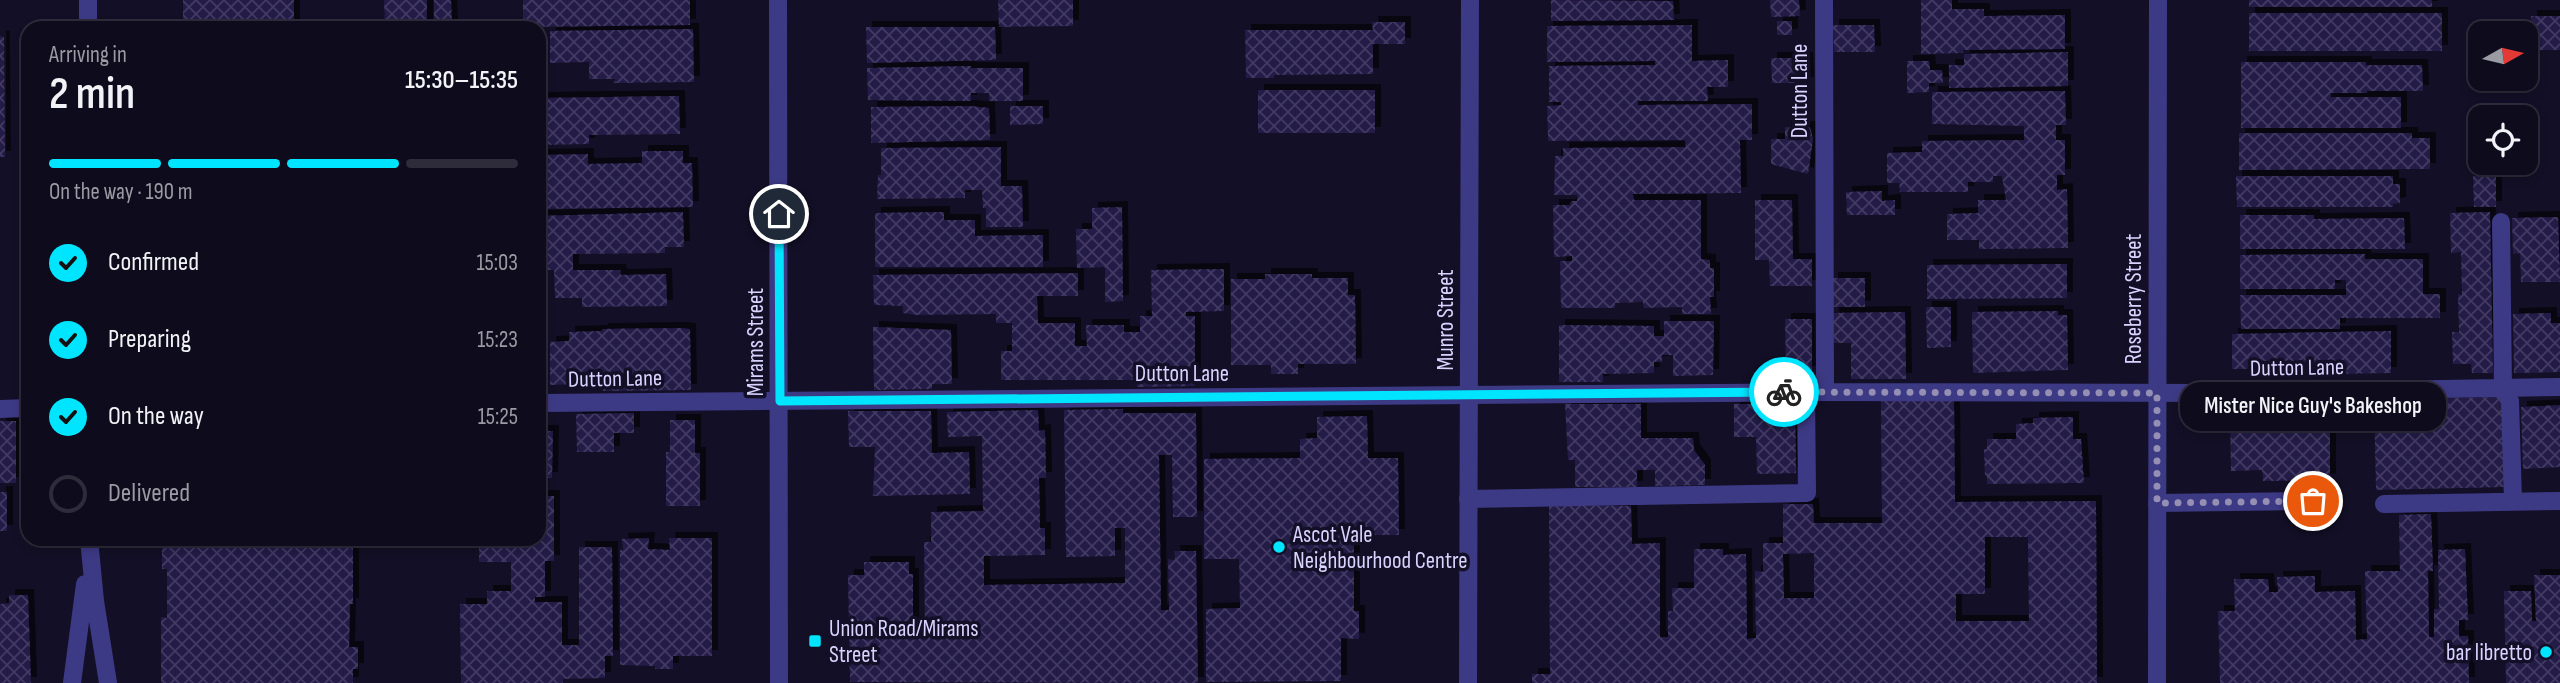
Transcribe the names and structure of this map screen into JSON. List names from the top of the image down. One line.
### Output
{"streets":{"street":["Dutton Lane","Roseberry Street","Munro Street","Mirams Street"]},"crossings":[["Dutton Lane","Roseberry Street"],["Dutton Lane","Munro Street"],["Dutton Lane","Mirams Street"]],"places":{"other":["Mister Nice Guy's Bakeshop","Ascot Vale Neighbourhood Centre","bar libretto"],"transit":["Union Road/Mirams Street"]},"north":"right","page":{"heading":["2 min","Arriving in","15:30–15:35"],"bar":"On the way · 190 m","list":[["Confirmed","15:03"],["Preparing","15:23"],["On the way","15:25"],"Delivered"],"bubble":"Mister Nice Guy's Bakeshop"}}
